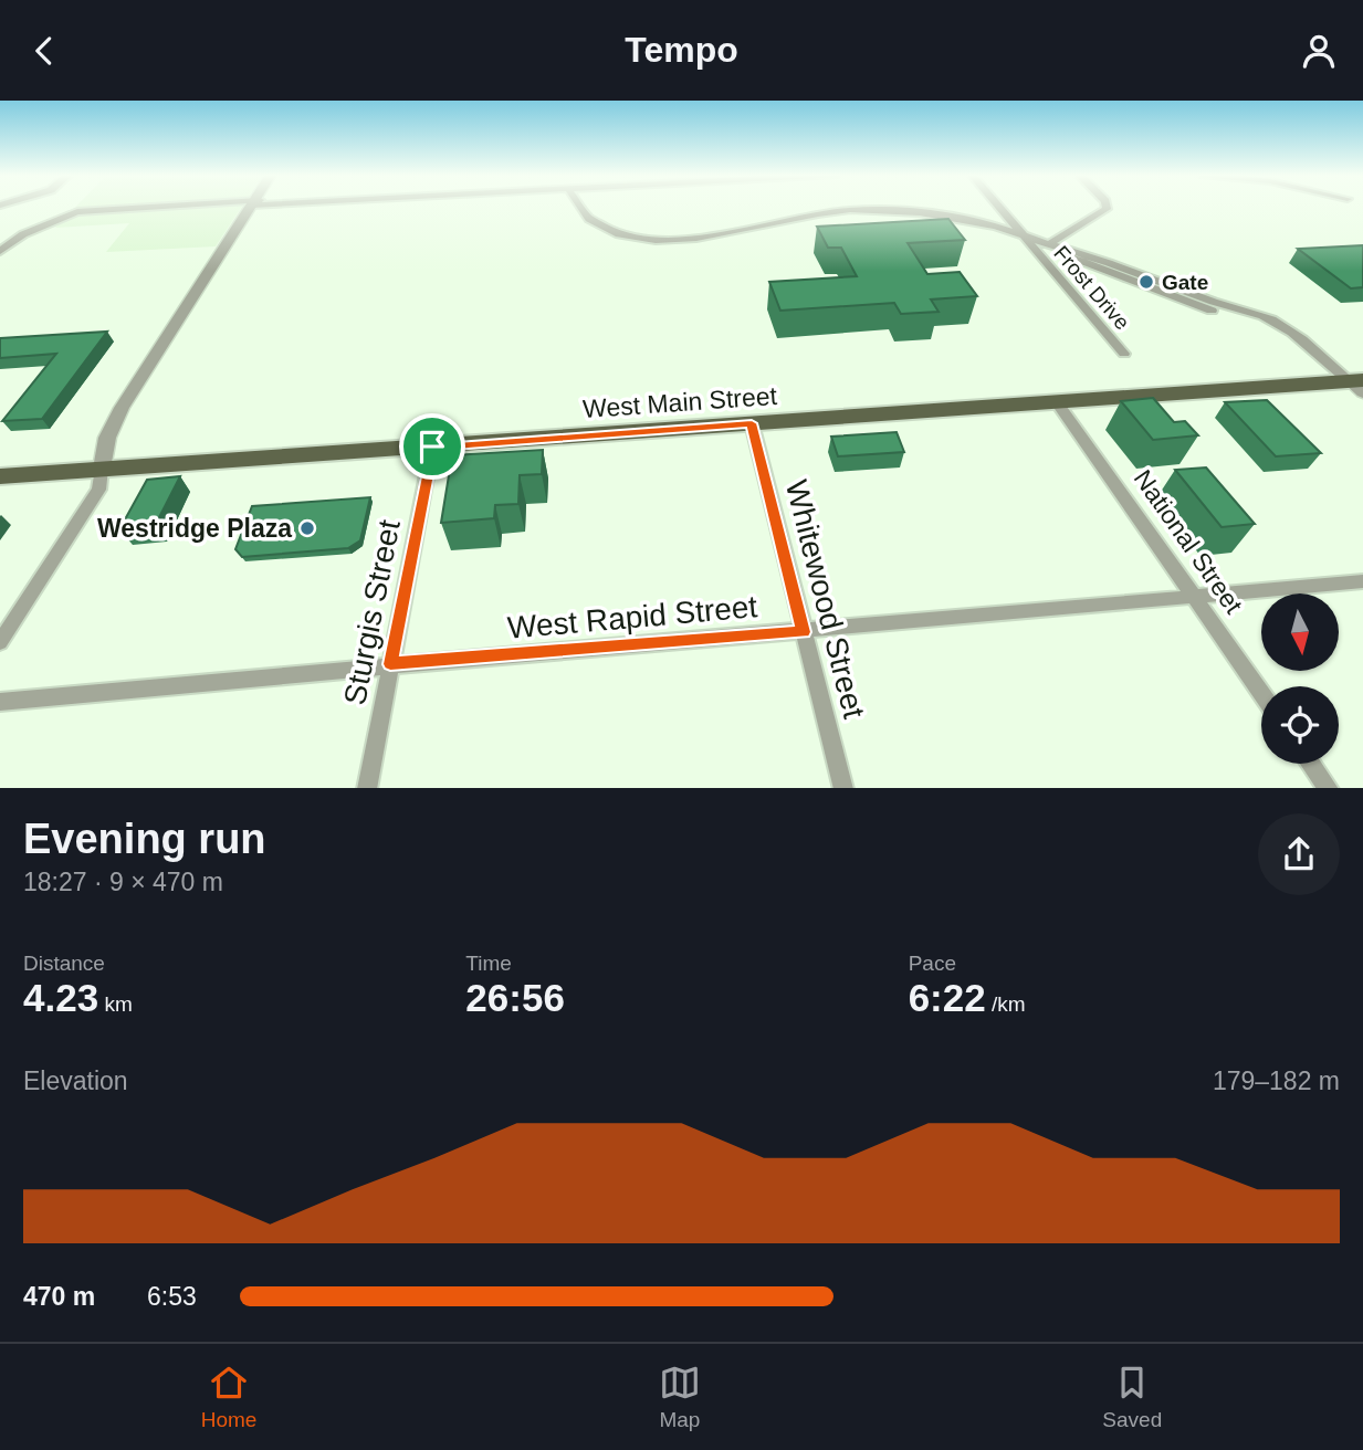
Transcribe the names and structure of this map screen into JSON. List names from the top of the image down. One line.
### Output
{"streets":{"main road":["West Main Street"],"street":["Frost Drive","National Street","Whitewood Street","Sturgis Street","West Rapid Street"]},"crossings":[["West Main Street","National Street"],["West Main Street","Whitewood Street"],["West Main Street","Sturgis Street"],["National Street","West Rapid Street"],["Whitewood Street","West Rapid Street"],["Sturgis Street","West Rapid Street"]],"places":["Gate","Westridge Plaza"],"north":"bottom","page":{"header":"Tempo","heading":["Evening run","18:27 · 9 × 470 m"],"stats":[["Distance","4.23 km"],["Time","26:56"],["Pace","6:22 /km"]],"chart":["Elevation","179–182 m"],"list":[{"name":"470 m","note":"6:53"}],"tabs":["Home","Map","Saved"]}}
